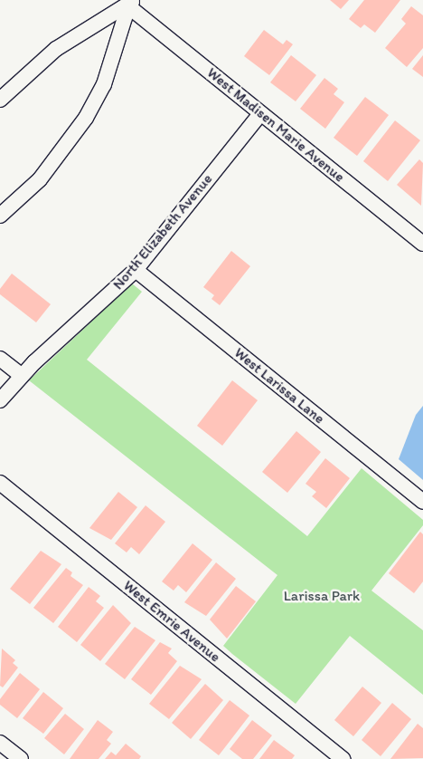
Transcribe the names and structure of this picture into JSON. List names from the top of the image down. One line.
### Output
{"streets":{"street":["West Madisen Marie Avenue","North Elizabeth Avenue","West Larissa Lane","West Emrie Avenue"]},"crossings":[["West Madisen Marie Avenue","North Elizabeth Avenue"],["North Elizabeth Avenue","West Larissa Lane"]],"parks":["Larissa Park"]}
